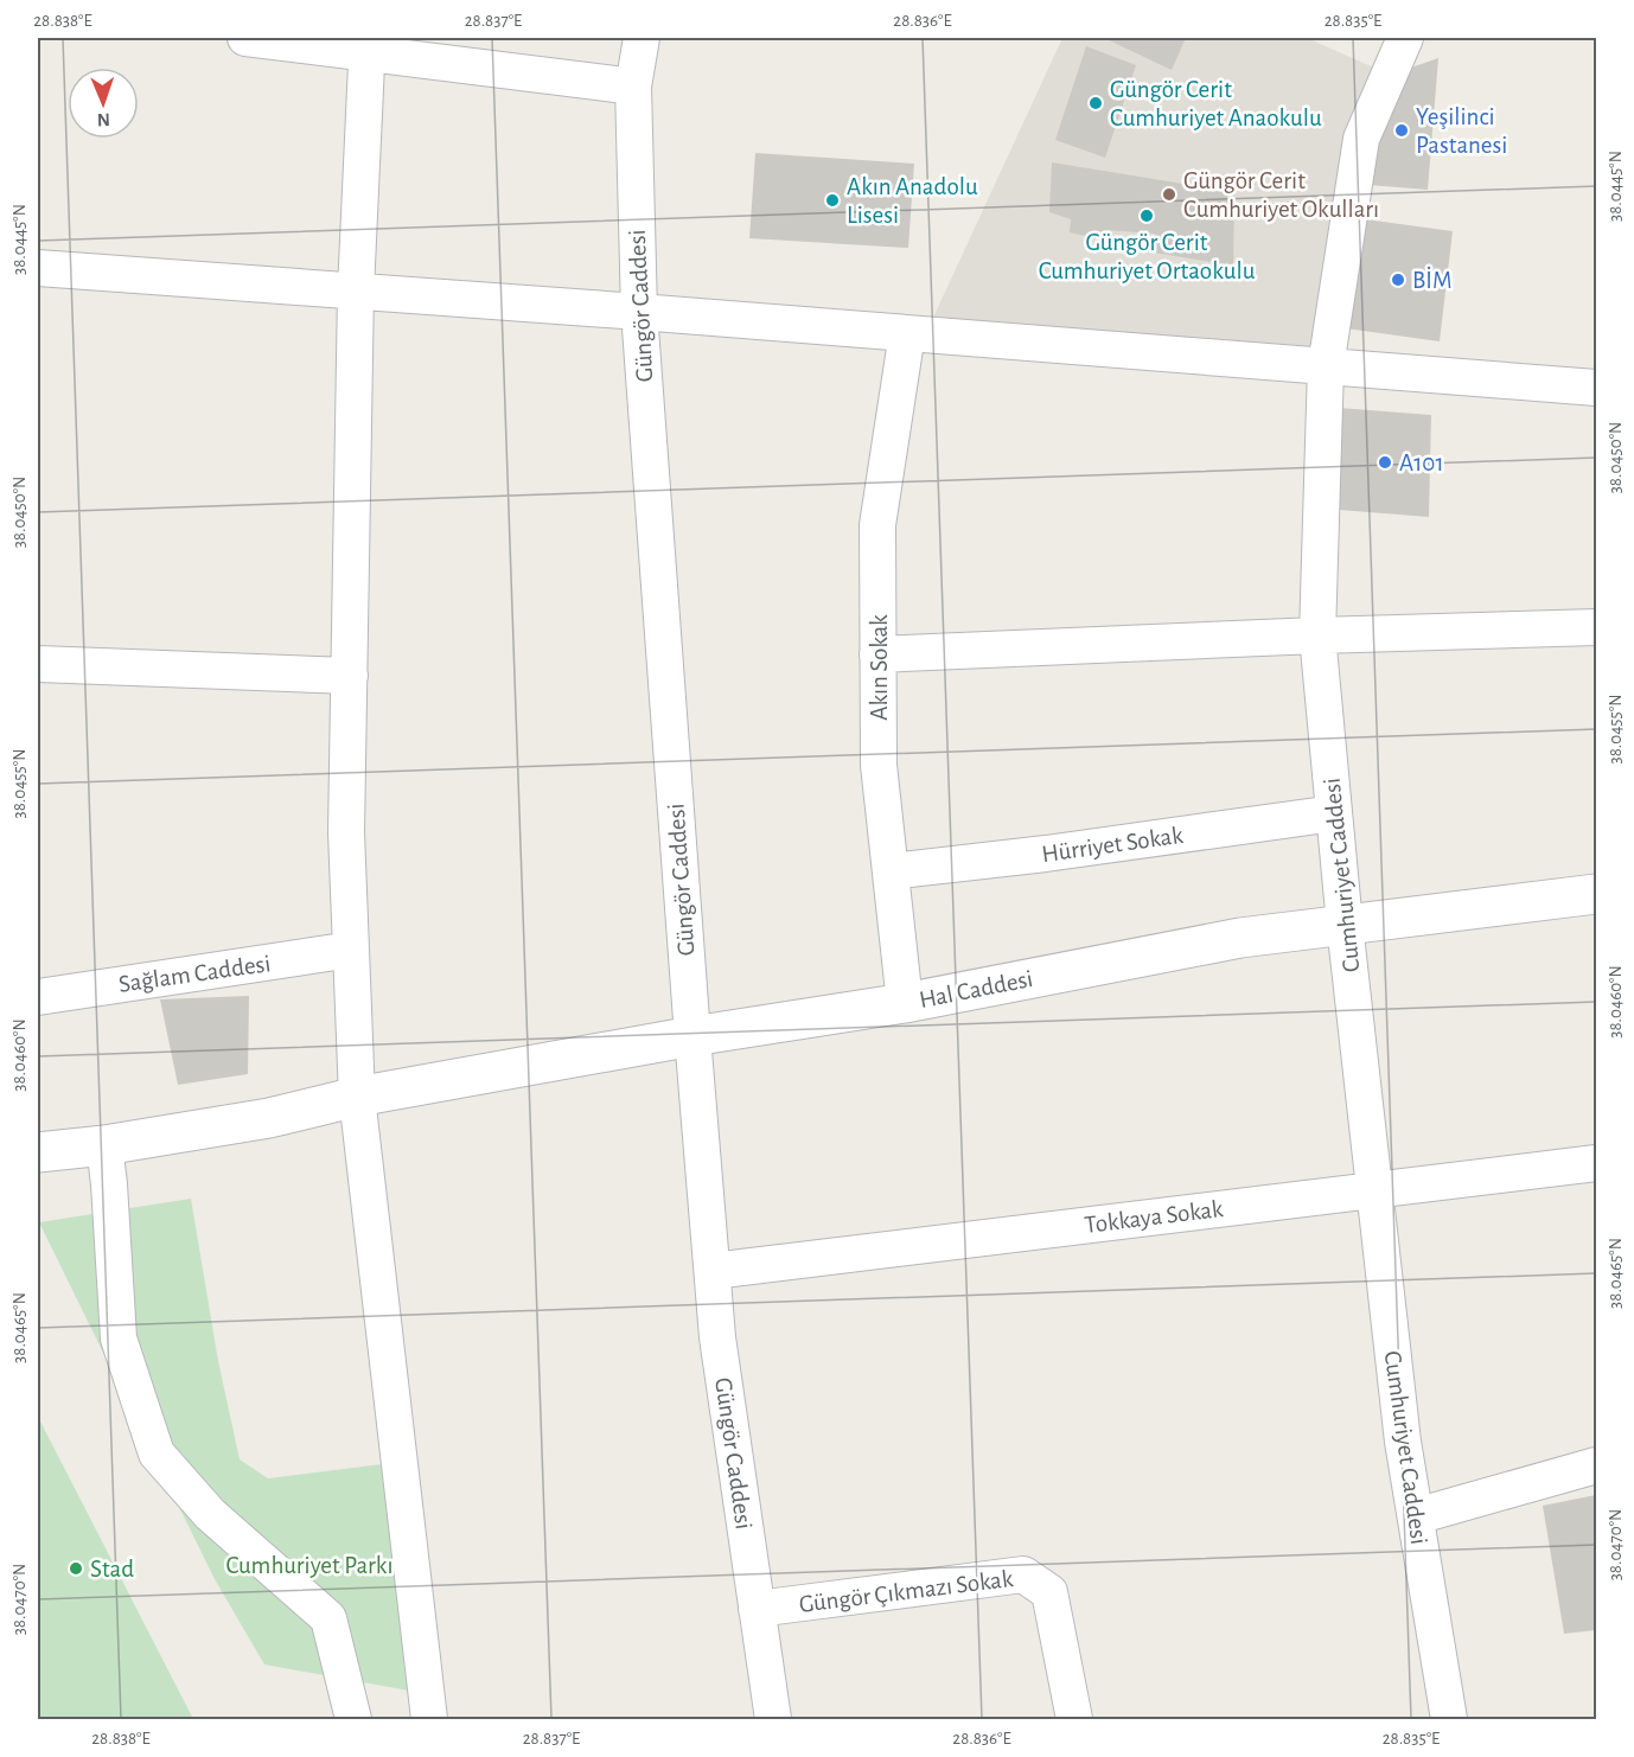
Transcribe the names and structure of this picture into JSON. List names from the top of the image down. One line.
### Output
{"streets":{"street":["Güngör Caddesi","Akın Sokak","Hürriyet Sokak","Cumhuriyet Caddesi","Sağlam Caddesi","Hal Caddesi","Tokkaya Sokak","Güngör Çıkmazı Sokak"]},"crossings":[["Güngör Caddesi","Hal Caddesi"],["Güngör Caddesi","Tokkaya Sokak"],["Güngör Caddesi","Güngör Çıkmazı Sokak"],["Akın Sokak","Hürriyet Sokak"],["Akın Sokak","Hal Caddesi"],["Hürriyet Sokak","Cumhuriyet Caddesi"],["Cumhuriyet Caddesi","Hal Caddesi"],["Cumhuriyet Caddesi","Tokkaya Sokak"]],"parks":["Cumhuriyet Parkı"],"places":["Güngör Cerit Cumhuriyet Anaokulu","Yeşilinci Pastanesi","Güngör Cerit Cumhuriyet Okulları","Akın Anadolu Lisesi","Güngör Cerit Cumhuriyet Ortaokulu","BİM","A101","Stad"],"north":"bottom","coordinates":["28.838°E","28.837°E","28.836°E","28.835°E","38.0445°N","38.0450°N","38.0455°N","38.0460°N","38.0465°N","38.0470°N"]}
